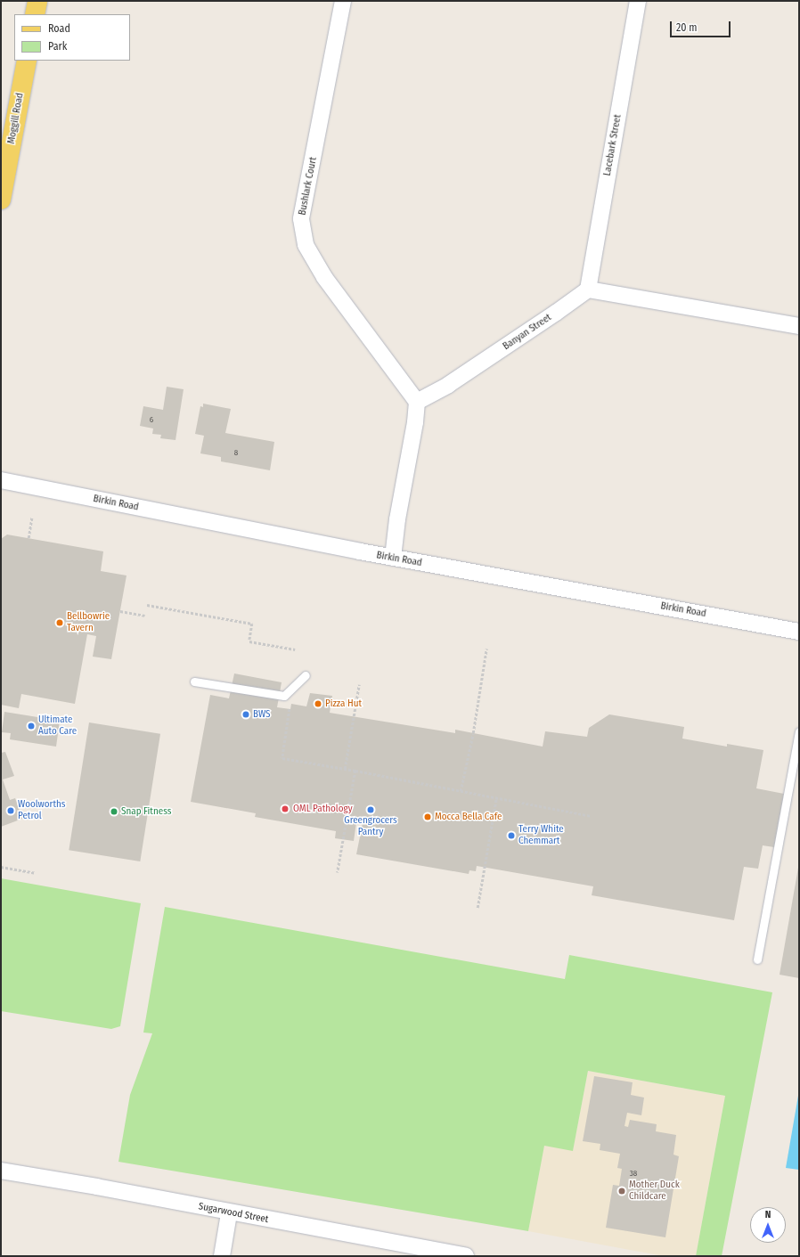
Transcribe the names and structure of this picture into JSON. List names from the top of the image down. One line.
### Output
{"streets":{"main road":["Moggill Road"],"street":["Lacebark Street","Bushlark Court","Banyan Street","Birkin Road","Sugarwood Street"]},"crossings":[["Lacebark Street","Banyan Street"],["Bushlark Court","Banyan Street"]],"places":["Bellbowrie Tavern","Pizza Hut","BWS","Ultimate Auto Care","OML Pathology","Greengrocers Pantry","Woolworths Petrol","Snap Fitness","Mocca Bella Cafe","Terry White Chemmart","Mother Duck Childcare"],"house_numbers":["6","8","38"],"legend":["Road","Park"],"scale_bar":"20 m","north":"top"}
